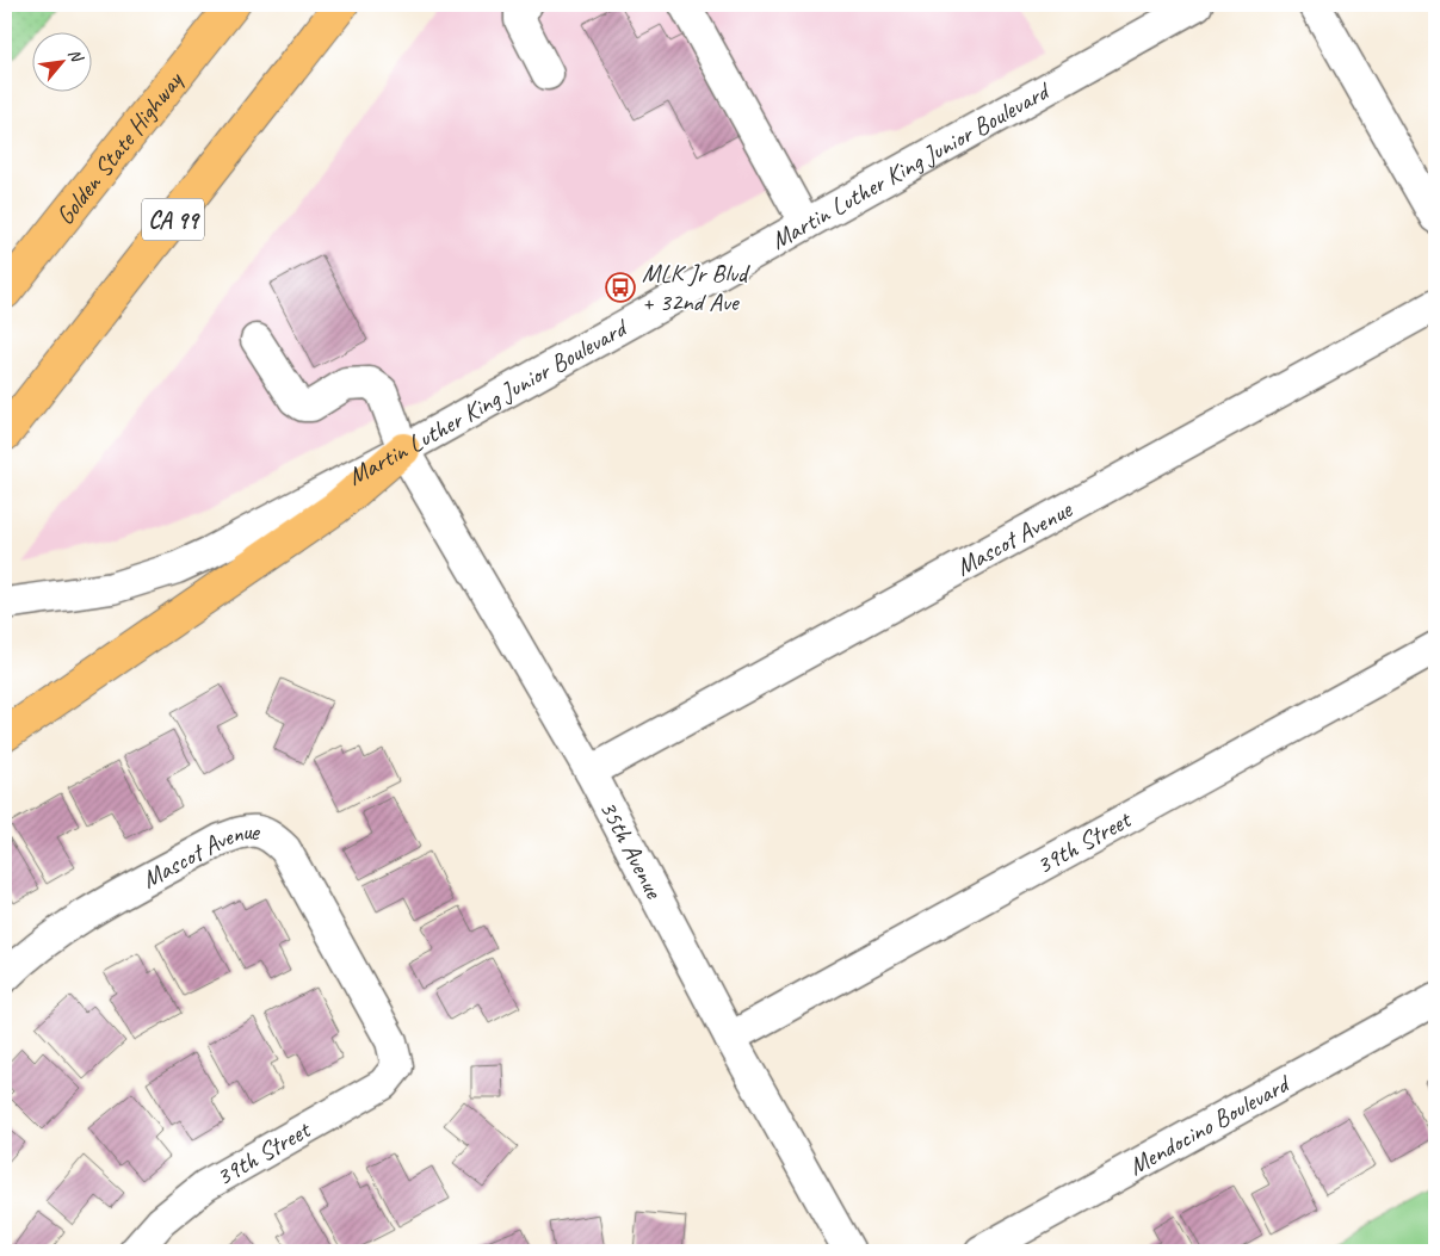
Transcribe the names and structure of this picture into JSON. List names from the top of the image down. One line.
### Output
{"streets":{"highway":["Golden State Highway","CA 99"],"street":["Martin Luther King Junior Boulevard","Mascot Avenue","39th Street","35th Avenue","Mendocino Boulevard"]},"crossings":[["Martin Luther King Junior Boulevard","35th Avenue"],["Mascot Avenue","39th Street"],["Mascot Avenue","35th Avenue"],["39th Street","35th Avenue"]],"places":{"bus stop":["MLK Jr Blvd + 32nd Ave"]},"north":"top right"}
